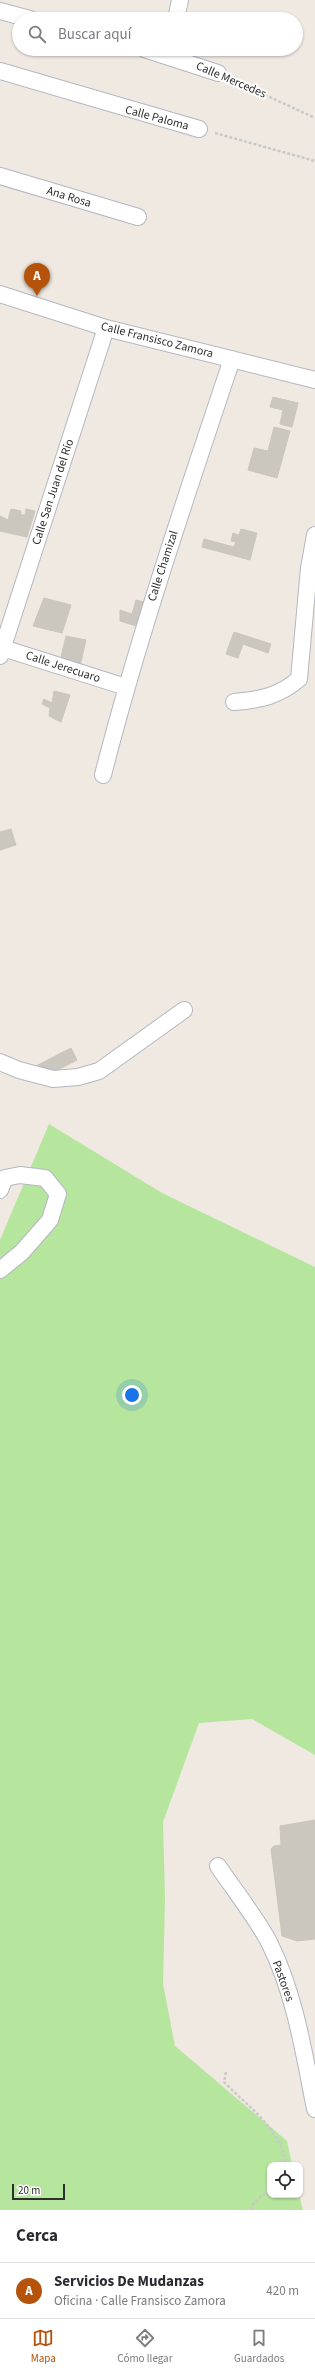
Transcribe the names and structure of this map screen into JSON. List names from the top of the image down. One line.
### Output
{"streets":{"street":["Calle Mercedes","Calle Paloma","Ana Rosa","Calle Fransisco Zamora","Calle San Juan del Río","Calle Chamizal","Calle Jerecuaro","Pastores"]},"crossings":[["Calle Fransisco Zamora","Calle San Juan del Río"],["Calle Fransisco Zamora","Calle Chamizal"],["Calle San Juan del Río","Calle Jerecuaro"],["Calle Chamizal","Calle Jerecuaro"]],"scale_bar":"20 m","page":{"search":"Buscar aquí","pins":"A","scale":"20 m","heading":"Cerca","list":[{"mark":"A","name":"Servicios De Mudanzas","note":"Oficina · Calle Fransisco Zamora","value":"420 m"}],"nav":["Mapa","Cómo llegar","Guardados"]}}
